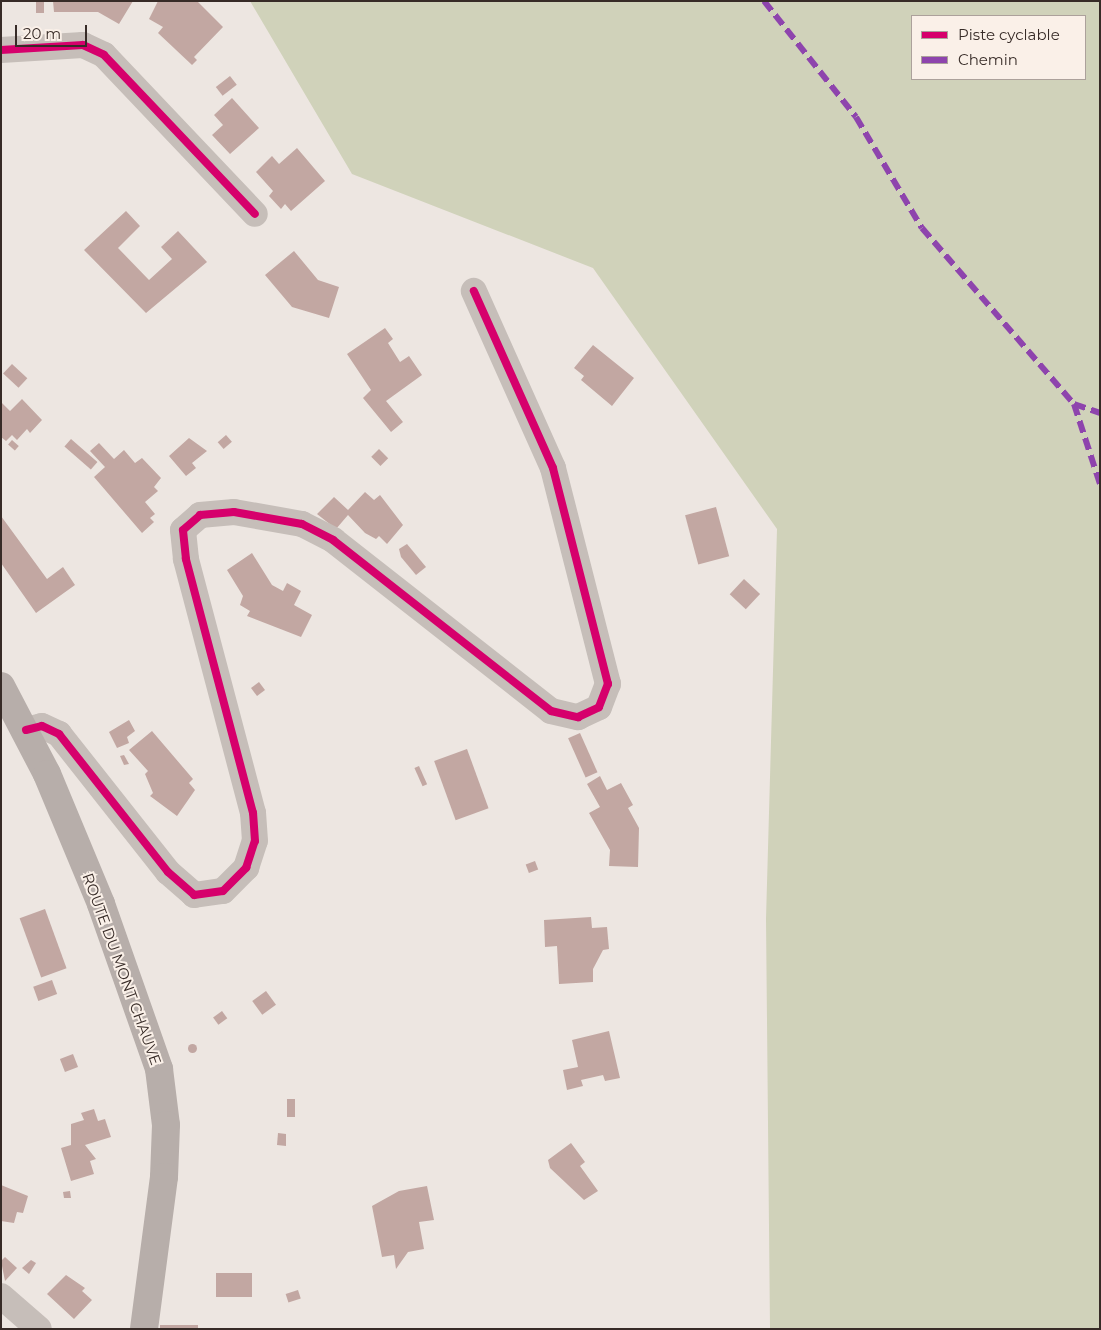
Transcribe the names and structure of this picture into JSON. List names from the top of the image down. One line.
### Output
{"streets":{"street":["ROUTE DU MONT CHAUVE"]},"legend":["Piste cyclable","Chemin"],"scale_bar":"20 m"}
